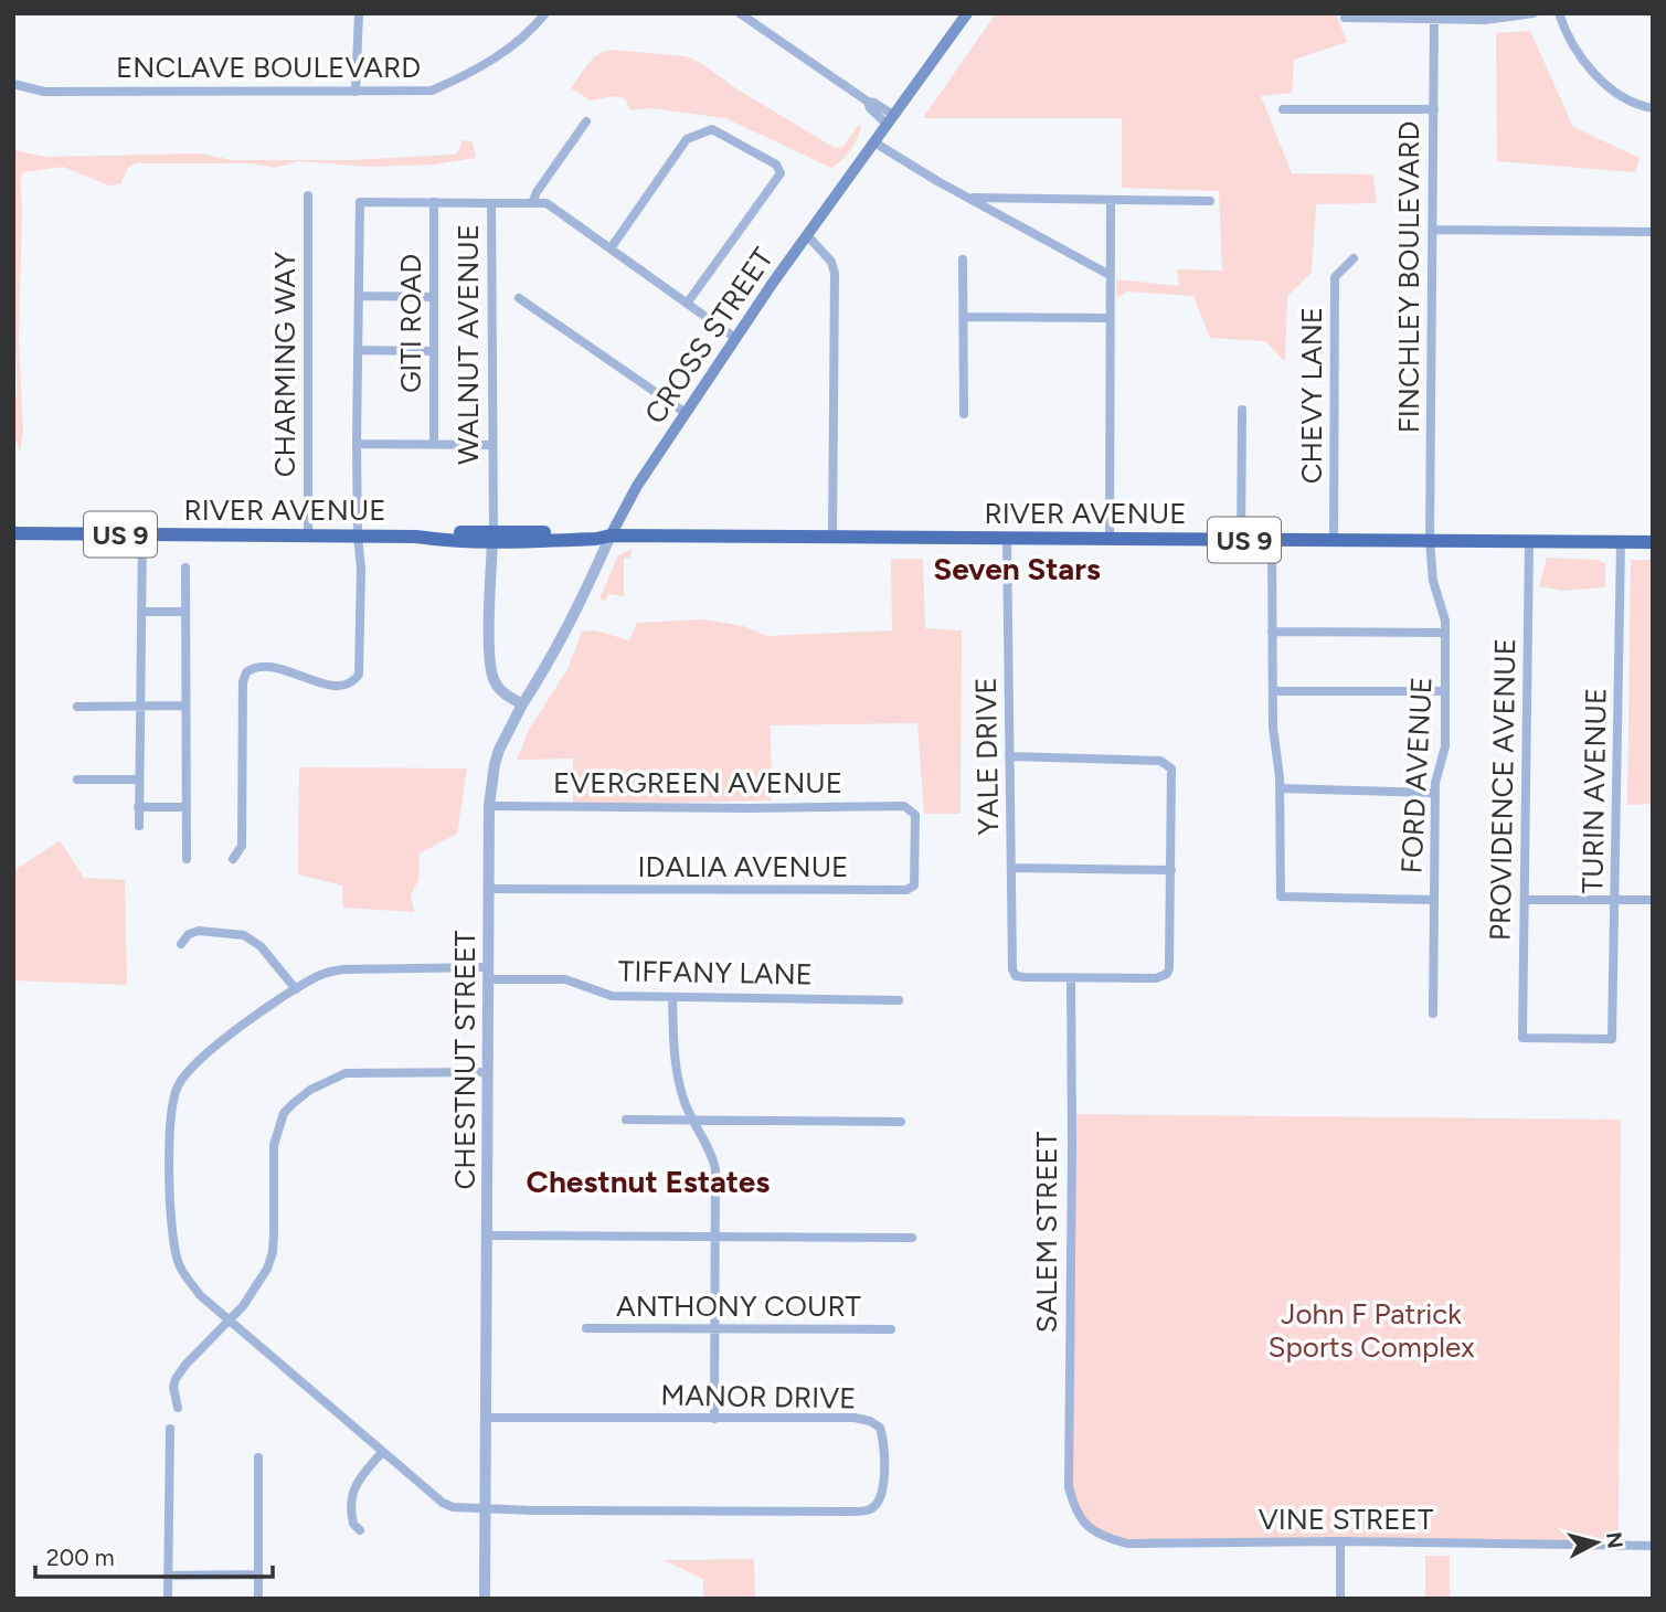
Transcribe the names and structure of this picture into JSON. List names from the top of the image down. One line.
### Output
{"streets":{"highway":["RIVER AVENUE","US 9"],"main road":["CROSS STREET"],"street":["ENCLAVE BOULEVARD","FINCHLEY BOULEVARD","GITI ROAD","WALNUT AVENUE","CHARMING WAY","CHEVY LANE","YALE DRIVE","FORD AVENUE","EVERGREEN AVENUE","PROVIDENCE AVENUE","TURIN AVENUE","IDALIA AVENUE","TIFFANY LANE","CHESTNUT STREET","SALEM STREET","ANTHONY COURT","MANOR DRIVE","VINE STREET"]},"crossings":[["FINCHLEY BOULEVARD","RIVER AVENUE"],["FINCHLEY BOULEVARD","FORD AVENUE"],["GITI ROAD","WALNUT AVENUE"],["CROSS STREET","RIVER AVENUE"],["CROSS STREET","CHESTNUT STREET"],["WALNUT AVENUE","RIVER AVENUE"],["CHARMING WAY","RIVER AVENUE"],["CHEVY LANE","RIVER AVENUE"],["RIVER AVENUE","YALE DRIVE"],["RIVER AVENUE","FORD AVENUE"],["RIVER AVENUE","PROVIDENCE AVENUE"],["RIVER AVENUE","TURIN AVENUE"],["YALE DRIVE","SALEM STREET"],["EVERGREEN AVENUE","IDALIA AVENUE"],["EVERGREEN AVENUE","CHESTNUT STREET"],["PROVIDENCE AVENUE","TURIN AVENUE"],["IDALIA AVENUE","CHESTNUT STREET"],["TIFFANY LANE","CHESTNUT STREET"],["CHESTNUT STREET","MANOR DRIVE"],["SALEM STREET","VINE STREET"]],"districts":["Seven Stars","Chestnut Estates"],"parks":["John F Patrick Sports Complex"],"scale_bar":"200 m","north":"right"}
